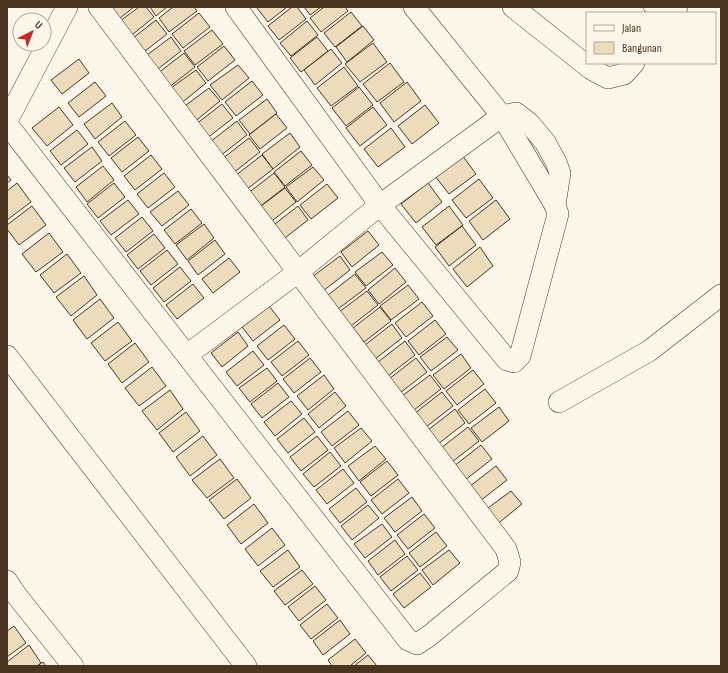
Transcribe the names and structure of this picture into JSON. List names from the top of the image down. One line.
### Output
{"legend":["Jalan","Bangunan"],"north":"top right"}
